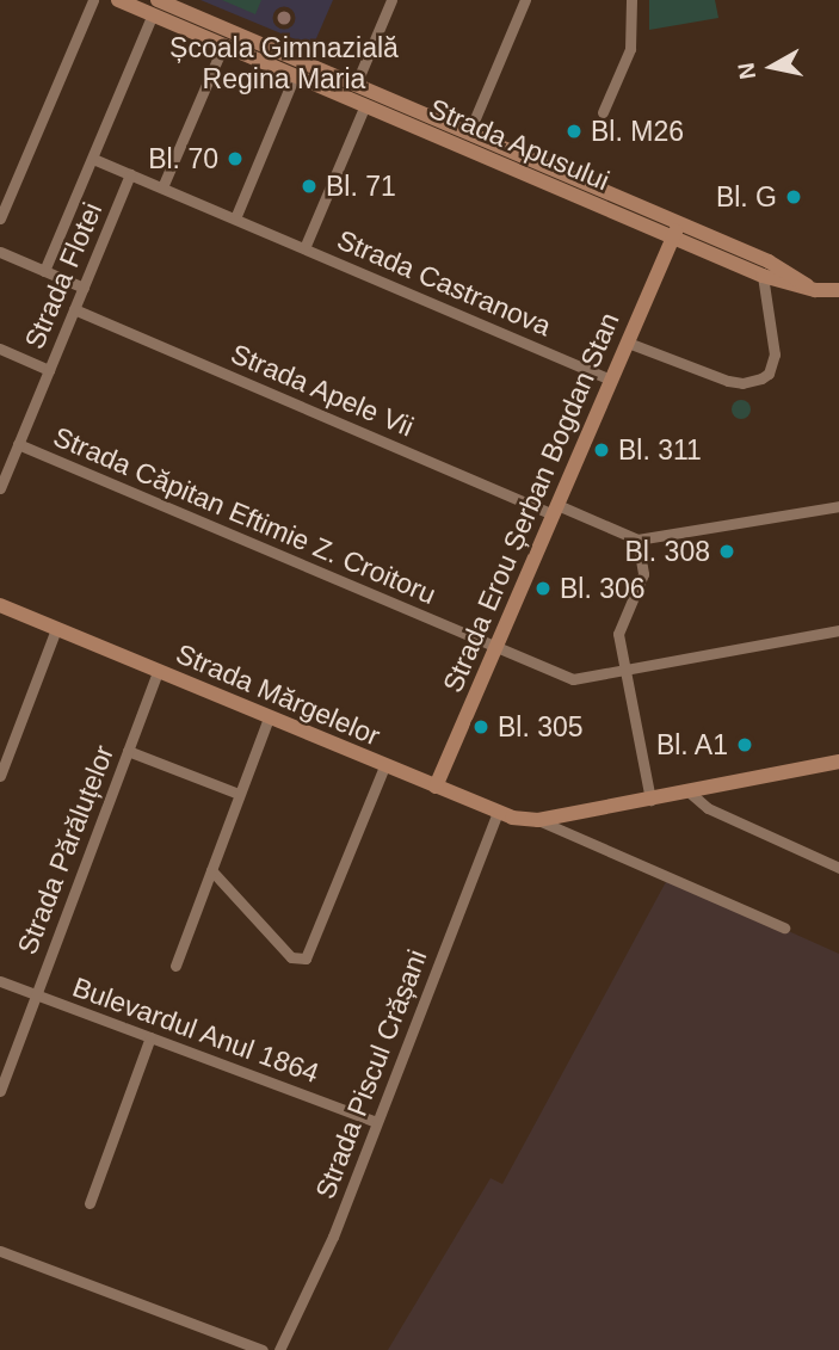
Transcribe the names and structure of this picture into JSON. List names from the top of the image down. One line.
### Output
{"streets":{"main road":["Strada Apusului","Strada Erou Șerban Bogdan Stan","Strada Mărgelelor"],"street":["Strada Flotei","Strada Castranova","Strada Apele Vii","Strada Căpitan Eftimie Z. Croitoru","Strada Părăluțelor","Bulevardul Anul 1864","Strada Piscul Crășani"]},"crossings":[["Strada Apusului","Strada Castranova"],["Strada Apusului","Strada Erou Șerban Bogdan Stan"],["Strada Flotei","Strada Castranova"],["Strada Flotei","Strada Apele Vii"],["Strada Flotei","Strada Căpitan Eftimie Z. Croitoru"],["Strada Castranova","Strada Erou Șerban Bogdan Stan"],["Strada Apele Vii","Strada Erou Șerban Bogdan Stan"],["Strada Erou Șerban Bogdan Stan","Strada Căpitan Eftimie Z. Croitoru"],["Strada Erou Șerban Bogdan Stan","Strada Mărgelelor"],["Strada Mărgelelor","Strada Părăluțelor"],["Strada Mărgelelor","Strada Piscul Crășani"],["Strada Părăluțelor","Bulevardul Anul 1864"],["Bulevardul Anul 1864","Strada Piscul Crășani"]],"places":["Școala Gimnazială Regina Maria","Bl. M26","Bl. 70","Bl. 71","Bl. G","Bl. 311","Bl. 308","Bl. 306","Bl. 305","Bl. A1"],"north":"left"}
